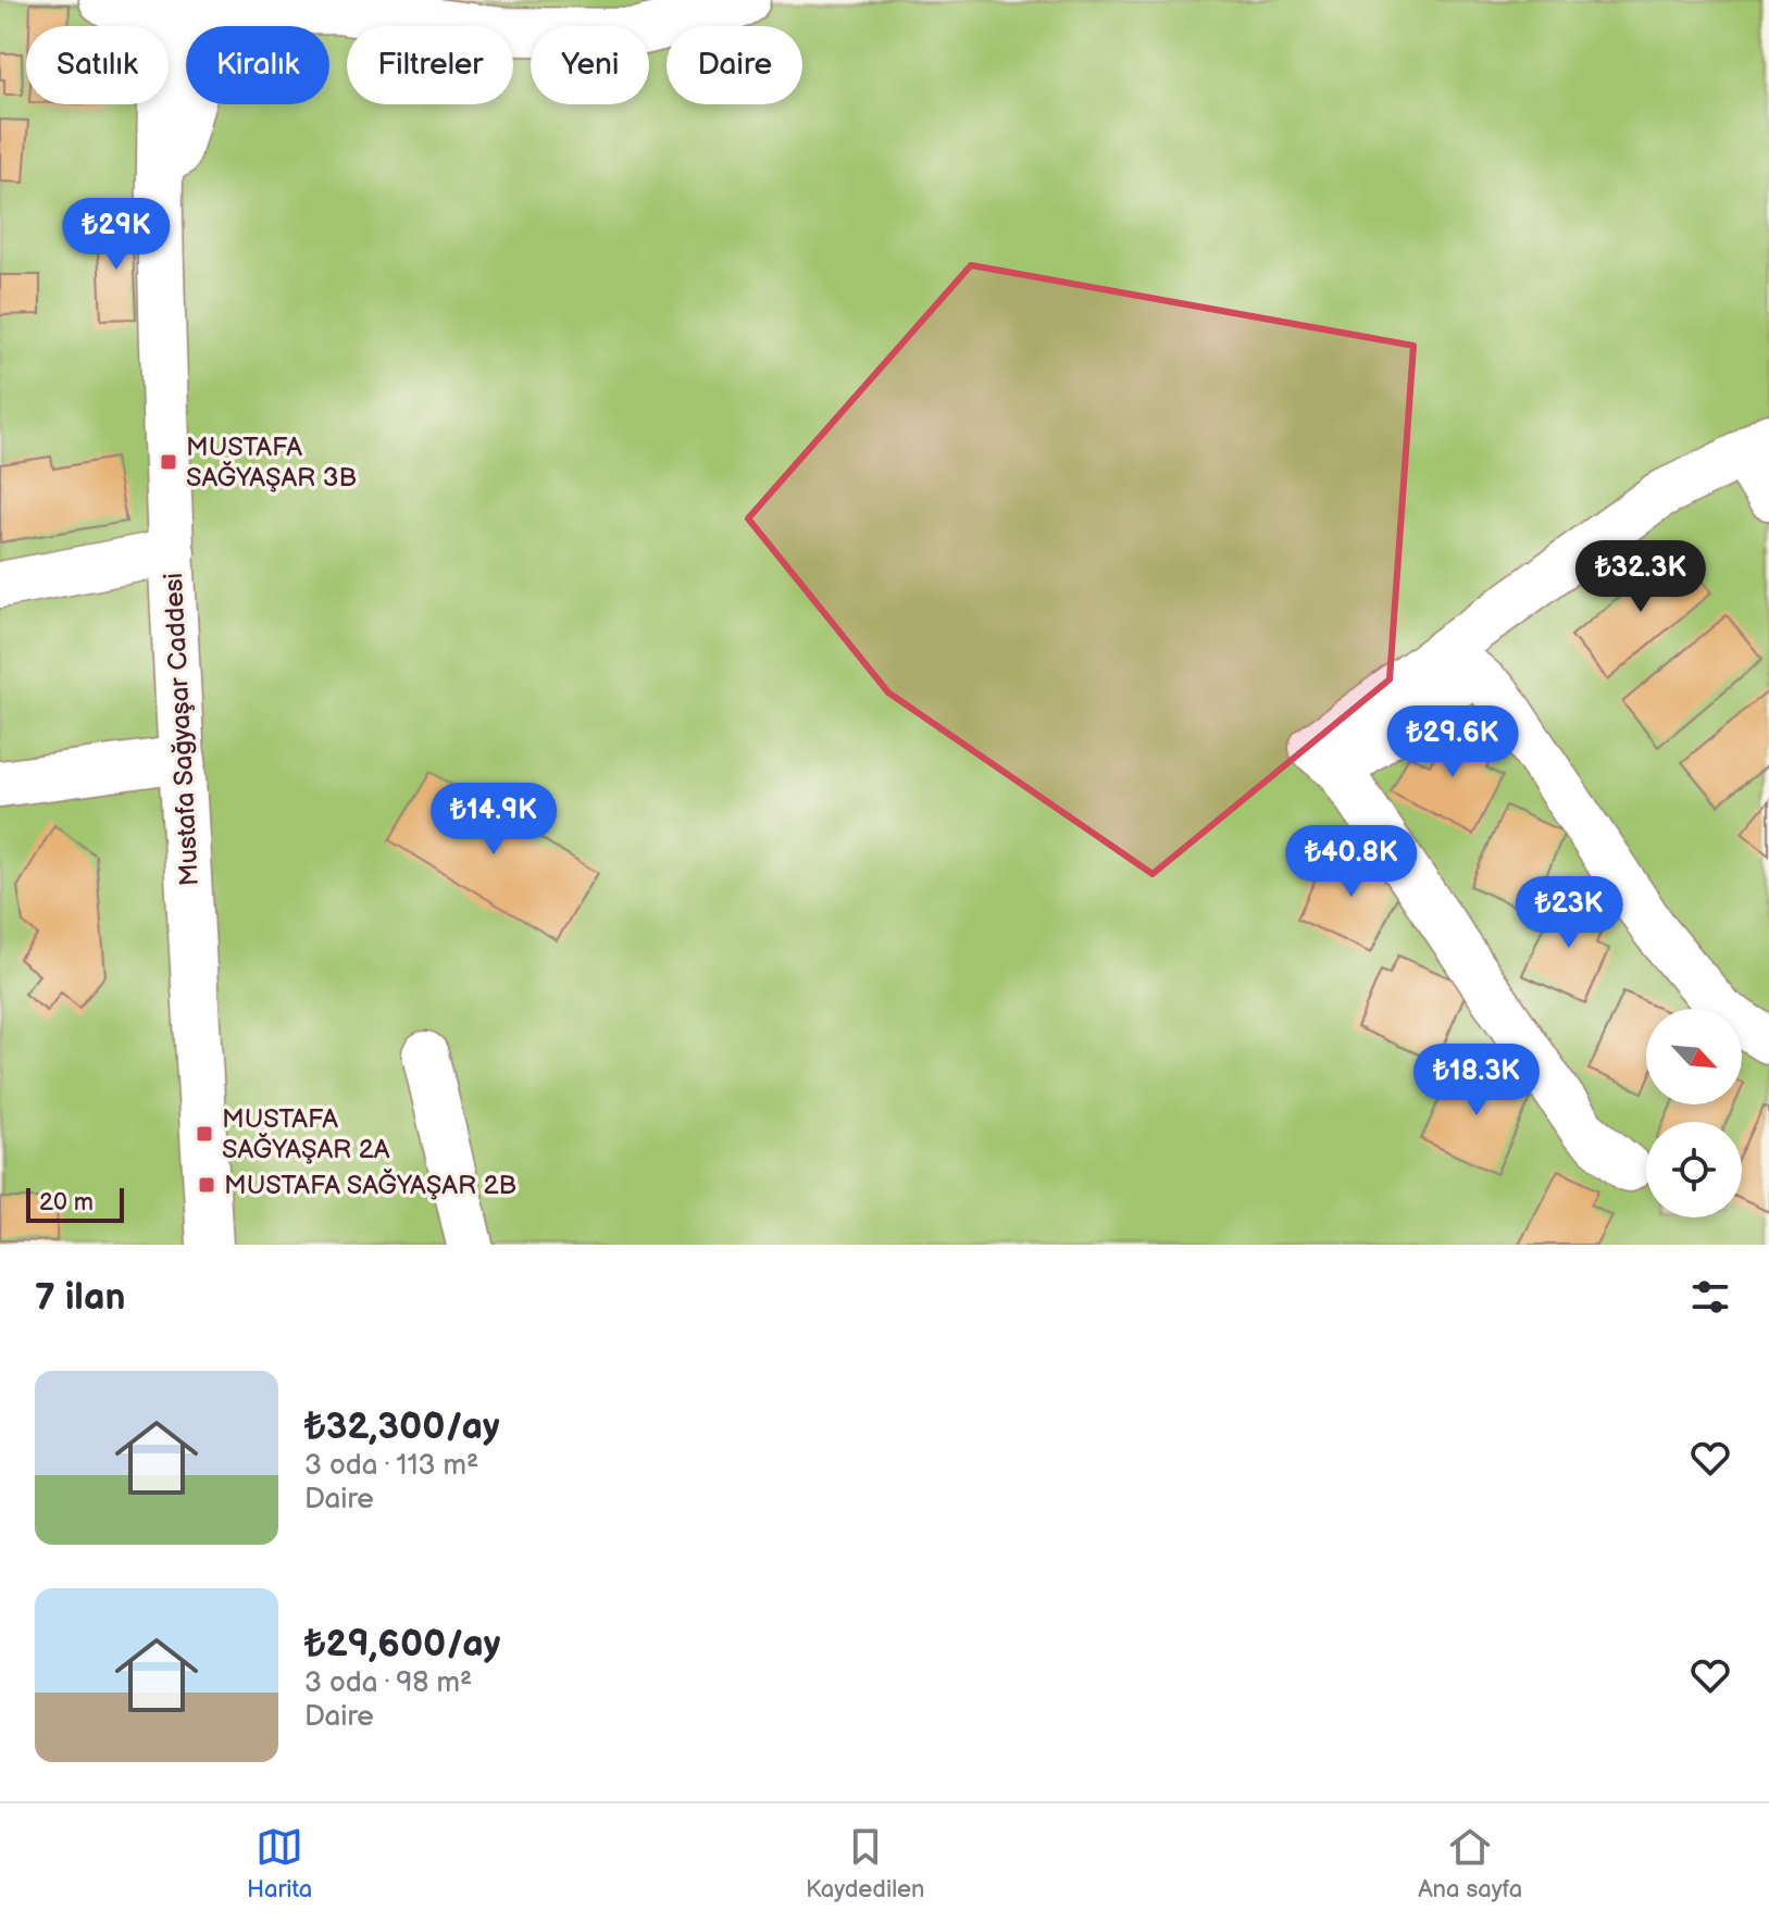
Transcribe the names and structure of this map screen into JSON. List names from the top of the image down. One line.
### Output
{"streets":{"street":["Mustafa Sağyaşar Caddesi"]},"places":{"transit":["MUSTAFA SAĞYAŞAR 3B","MUSTAFA SAĞYAŞAR 2A","MUSTAFA SAĞYAŞAR 2B"]},"scale_bar":"20 m","north":"bottom right","page":{"chip":["Satılık","Kiralık","Filtreler","Yeni","Daire"],"price":["₺29K","₺32.3K","₺29.6K","₺14.9K","₺40.8K","₺23K","₺18.3K"],"scale":"20 m","heading":"7 ilan","list":[{"name":"₺32,300/ay","note":"3 oda · 113 m² · Daire"},{"name":"₺29,600/ay","note":"3 oda · 98 m² · Daire"}],"tabs":["Harita","Kaydedilen","Ana sayfa"]}}
